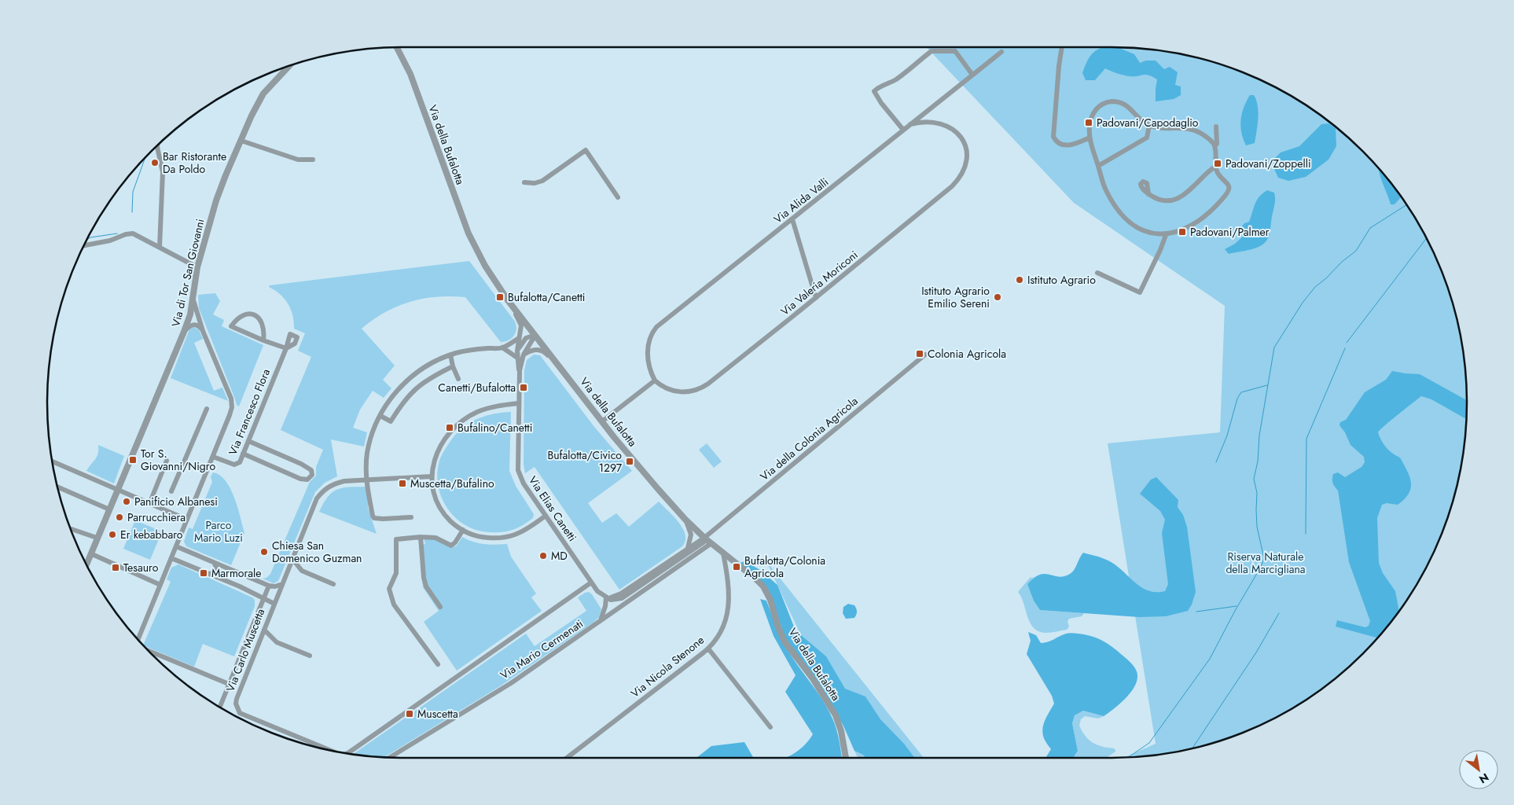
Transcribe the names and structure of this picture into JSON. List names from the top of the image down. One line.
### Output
{"streets":{"street":["Via della Bufalotta","Via Alida Valli","Via di Tor San Giovanni","Via Valeria Moriconi","Via Francesco Flora","Via della Colonia Agricola","Via Elias Canetti","Via Mario Cermenati","Via Carlo Muscetta","Via Nicola Stenone"]},"crossings":[["Via della Bufalotta","Via della Colonia Agricola"],["Via della Bufalotta","Via Mario Cermenati"],["Via della Bufalotta","Via Nicola Stenone"],["Via Alida Valli","Via Valeria Moriconi"],["Via di Tor San Giovanni","Via Francesco Flora"],["Via della Colonia Agricola","Via Mario Cermenati"],["Via Elias Canetti","Via Carlo Muscetta"]],"parks":["Parco Mario Luzi","Riserva Naturale della Marcigliana"],"places":{"transit":["Padovani/Capodaglio","Padovani/Zoppelli","Padovani/Palmer","Bufalotta/Canetti","Colonia Agricola","Canetti/Bufalotta","Bufalino/Canetti","Tor S. Giovanni/Nigro","Bufalotta/Civico 1297","Muscetta/Bufalino","Bufalotta/Colonia Agricola","Tesauro","Marmorale","Muscetta"],"other":["Bar Ristorante Da Poldo","Istituto Agrario","Istituto Agrario Emilio Sereni","Panificio Albanesi","Parrucchiera","Er kebabbaro","Chiesa San Domenico Guzman","MD"]},"north":"bottom right"}
